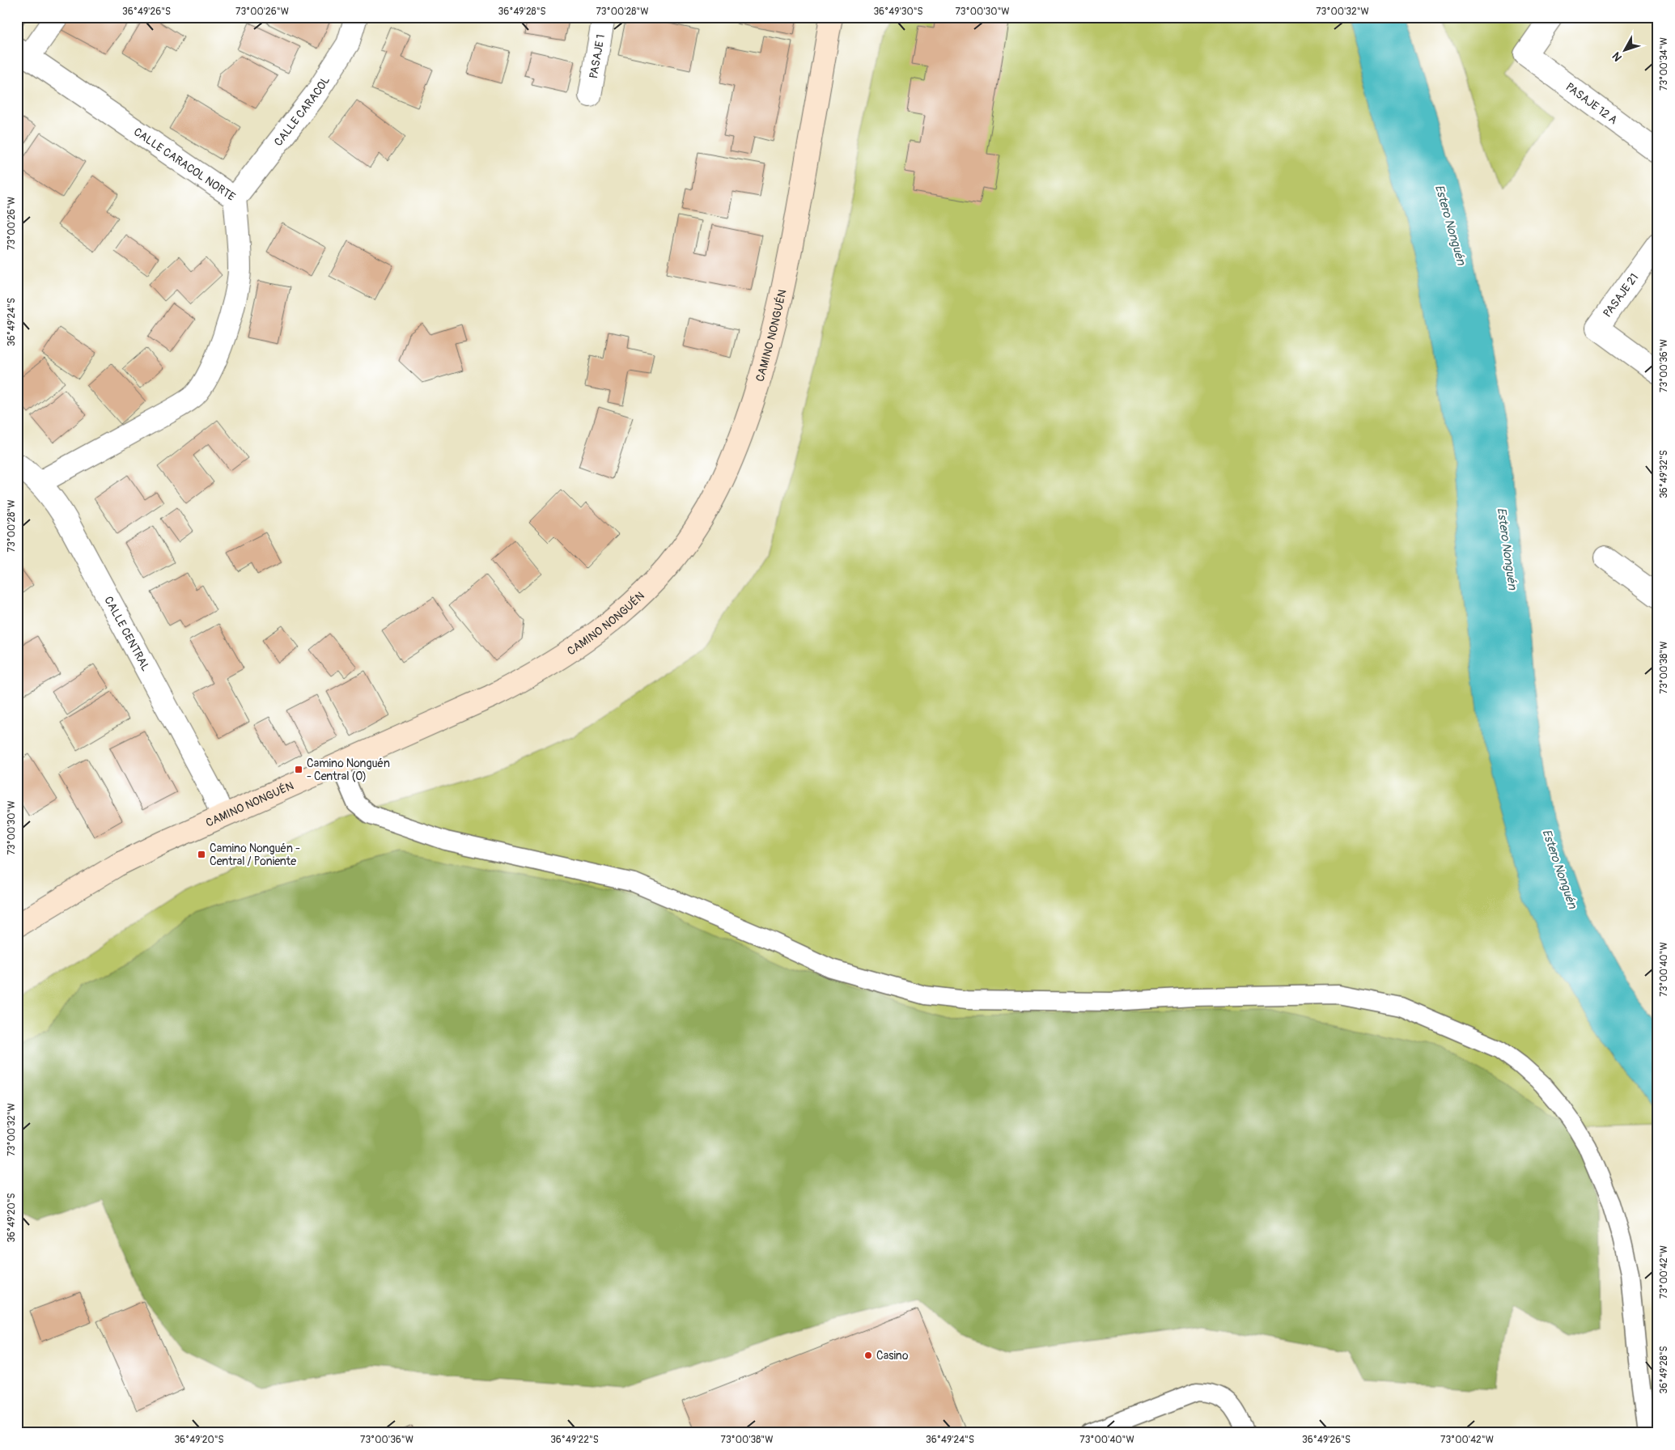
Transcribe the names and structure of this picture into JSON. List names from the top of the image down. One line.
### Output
{"streets":{"main road":["CAMINO NONGUÉN"],"street":["PASAJE 1","PASAJE 12 A","CALLE CARACOL","CALLE CARACOL NORTE","PASAJE 21","CALLE CENTRAL"]},"crossings":[["CALLE CARACOL","CALLE CARACOL NORTE"],["CALLE CARACOL NORTE","CALLE CENTRAL"],["CAMINO NONGUÉN","CALLE CENTRAL"]],"water":["Estero Nonguén"],"places":{"transit":["Camino Nonguén - Central (O)","Camino Nonguén - Central / Poniente"],"other":["Casino"]},"north":"bottom left","coordinates":["36°49'26\"S","73°00'26\"W","36°49'28\"S","73°00'28\"W","36°49'30\"S","73°00'30\"W","73°00'32\"W","73°00'34\"W","36°49'24\"S","73°00'36\"W","36°49'32\"S","73°00'38\"W","73°00'40\"W","36°49'20\"S","73°00'42\"W","36°49'22\"S"]}
